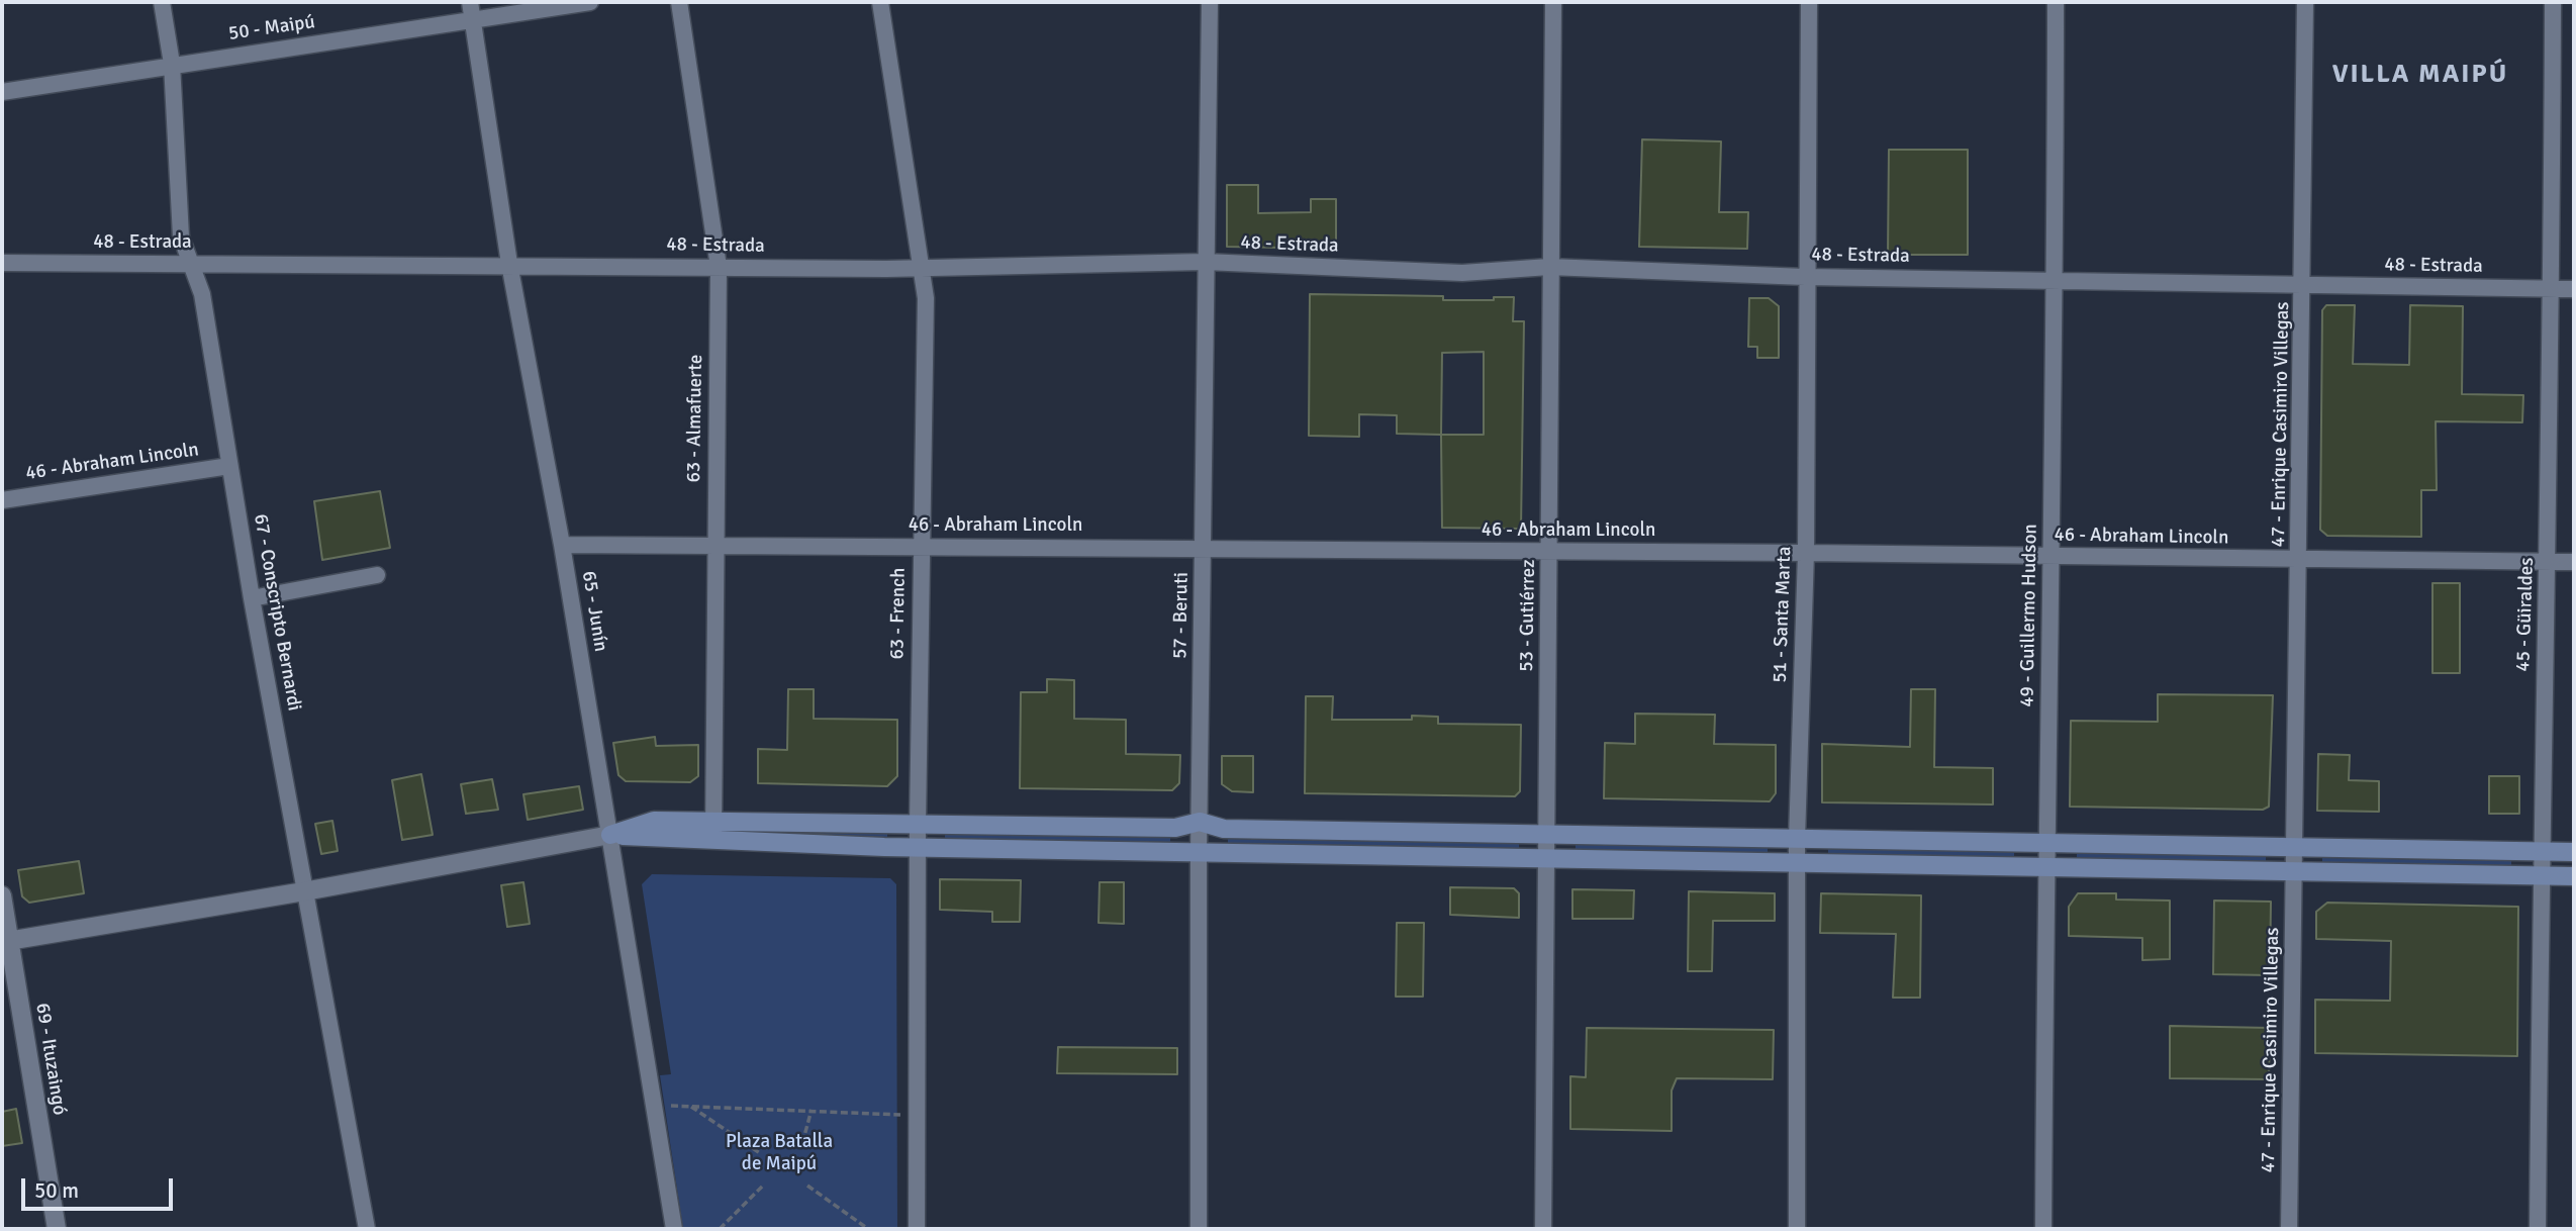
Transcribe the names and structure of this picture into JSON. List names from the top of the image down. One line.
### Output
{"streets":{"street":["50 - Maipú","48 - Estrada","63 - Almafuerte","47 - Enrique Casimiro Villegas","46 - Abraham Lincoln","65 - Junín","67 - Conscripto Bernardi","63 - French","51 - Santa Marta","45 - Güiraldes","57 - Beruti","53 - Gutiérrez","49 - Guillermo Hudson","69 - Ituzaingó"]},"crossings":[["50 - Maipú","65 - Junín"],["50 - Maipú","67 - Conscripto Bernardi"],["48 - Estrada","63 - Almafuerte"],["48 - Estrada","47 - Enrique Casimiro Villegas"],["48 - Estrada","65 - Junín"],["48 - Estrada","67 - Conscripto Bernardi"],["48 - Estrada","63 - French"],["48 - Estrada","51 - Santa Marta"],["48 - Estrada","45 - Güiraldes"],["48 - Estrada","57 - Beruti"],["48 - Estrada","53 - Gutiérrez"],["48 - Estrada","49 - Guillermo Hudson"],["63 - Almafuerte","46 - Abraham Lincoln"],["47 - Enrique Casimiro Villegas","46 - Abraham Lincoln"],["46 - Abraham Lincoln","65 - Junín"],["46 - Abraham Lincoln","67 - Conscripto Bernardi"],["46 - Abraham Lincoln","63 - French"],["46 - Abraham Lincoln","51 - Santa Marta"],["46 - Abraham Lincoln","45 - Güiraldes"],["46 - Abraham Lincoln","57 - Beruti"],["46 - Abraham Lincoln","53 - Gutiérrez"],["46 - Abraham Lincoln","49 - Guillermo Hudson"]],"districts":["VILLA MAIPÚ"],"parks":["Plaza Batalla de Maipú"],"scale_bar":"50 m"}
